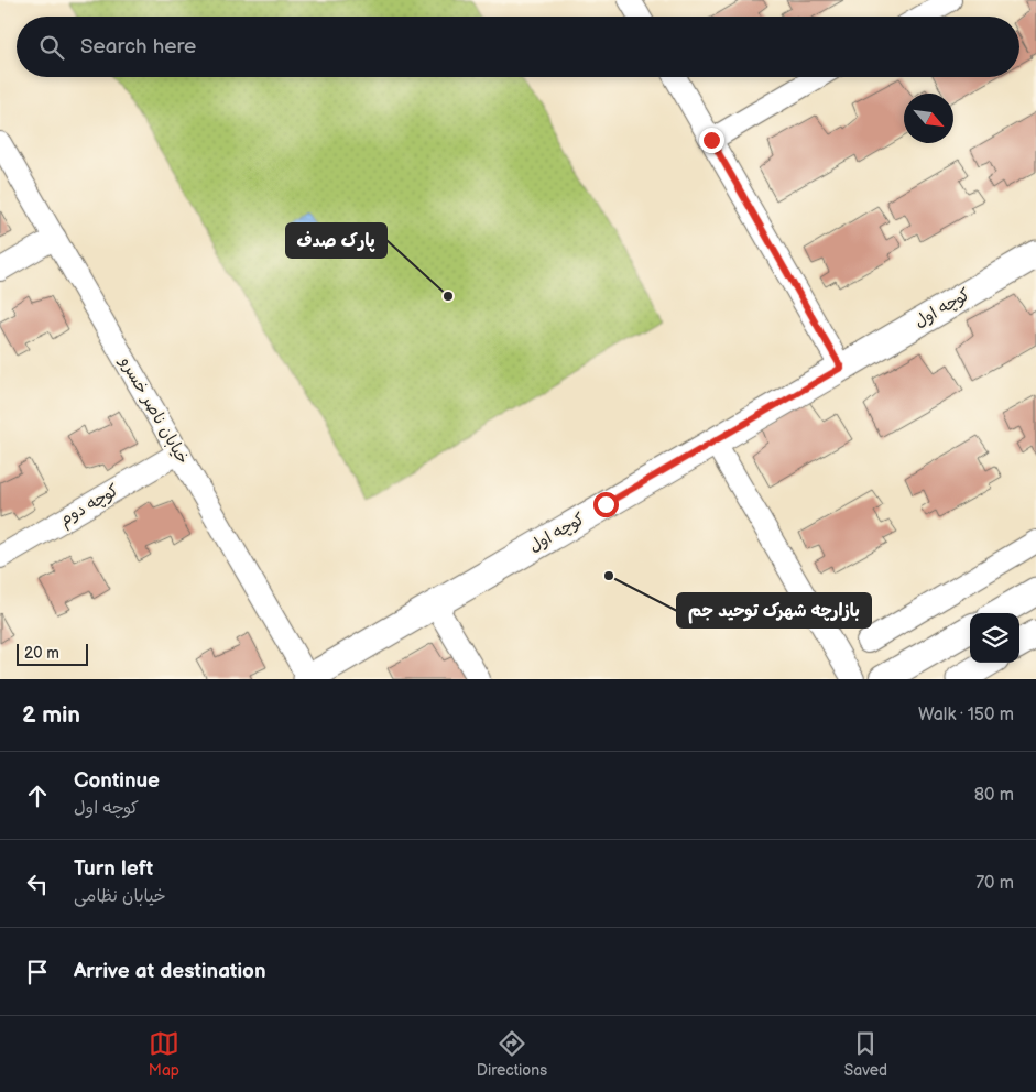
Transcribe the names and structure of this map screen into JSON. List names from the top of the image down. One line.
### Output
{"streets":{"street":["کوچه اول","خیابان ناصر خسرو","کوچه دوم"]},"crossings":[["کوچه اول","خیابان ناصر خسرو"],["خیابان ناصر خسرو","کوچه دوم"]],"places":["پارک صدف","بازارچه شهرک توحید جم"],"scale_bar":"20 m","north":"bottom right","page":{"search":"Search here","scale":"20 m","heading":["2 min","Walk · 150 m"],"list":[["Continue","کوچه اول","80 m"],["Turn left","خیابان نظامی","70 m"],"Arrive at destination"],"nav":["Map","Directions","Saved"]}}
